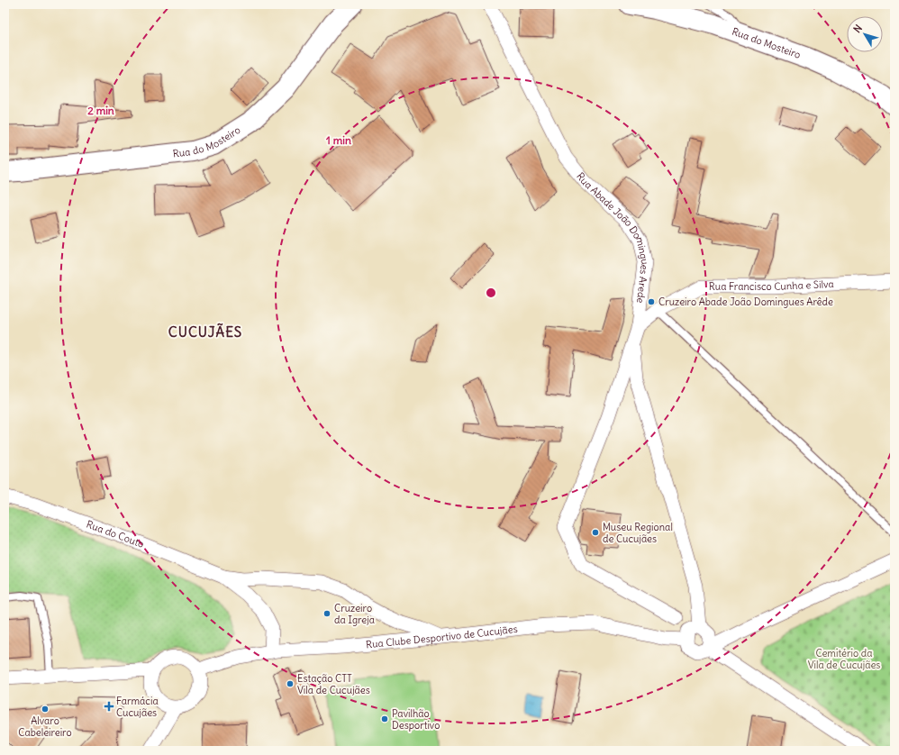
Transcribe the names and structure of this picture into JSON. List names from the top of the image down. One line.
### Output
{"streets":{"main road":["Rua do Mosteiro"],"street":["Rua Abade João Domingues Arede","Rua Francisco Cunha e Silva","Rua do Couto","Rua Clube Desportivo de Cucujães"]},"crossings":[["Rua Abade João Domingues Arede","Rua Francisco Cunha e Silva"],["Rua do Couto","Rua Clube Desportivo de Cucujães"]],"districts":["CUCUJÃES"],"parks":["Cemitério da Vila de Cucujães"],"places":{"other":["Cruzeiro Abade João Domingues Arêde","Museu Regional de Cucujães","Cruzeiro da Igreja","Estação CTT Vila de Cucujães","Alvaro Cabeleireiro","Pavilhão Desportivo"],"health":["Farmácia Cucujães"]},"north":"top left","rings":["2 min","1 min"]}
